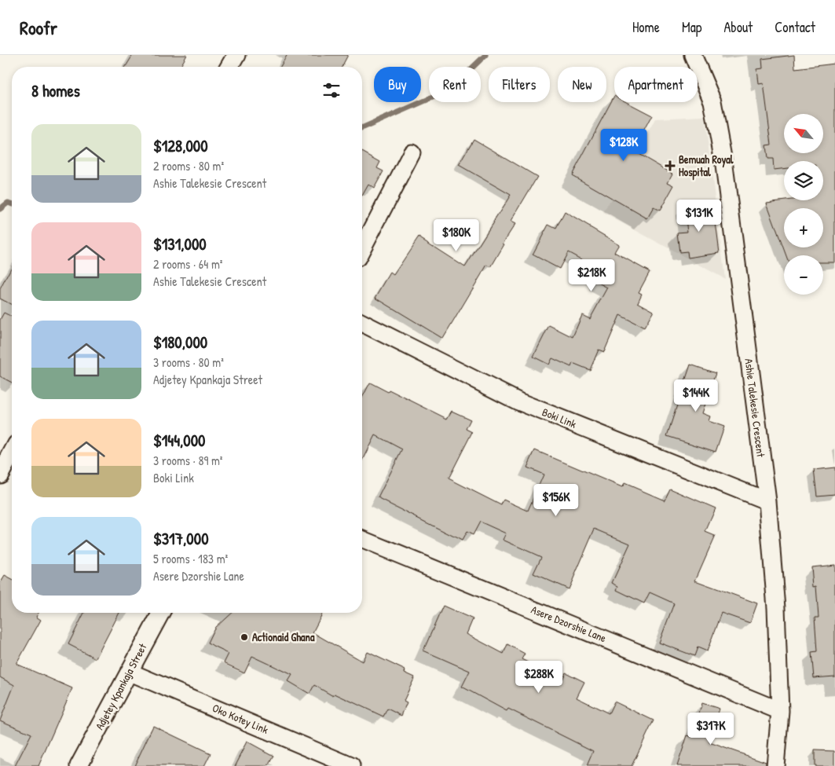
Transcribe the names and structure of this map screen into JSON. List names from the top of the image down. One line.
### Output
{"streets":{"street":["Ashie Talekesie Crescent","Boki Link","Asere Dzorshie Lane","Adjetey Kpankaja Street","Oko Kotey Link"]},"crossings":[["Ashie Talekesie Crescent","Boki Link"],["Ashie Talekesie Crescent","Asere Dzorshie Lane"],["Adjetey Kpankaja Street","Oko Kotey Link"]],"places":{"health":["Bemuah Royal Hospital"],"other":["Actionaid Ghana"]},"north":"top left","page":{"header":"Roofr","nav":["Home","Map","About","Contact"],"chip":["Buy","Rent","Filters","New","Apartment"],"heading":"8 homes","map_buttons":["+","−"],"list":[{"name":"$128,000","note":"2 rooms · 80 m² · Ashie Talekesie Crescent"},{"name":"$131,000","note":"2 rooms · 64 m² · Ashie Talekesie Crescent"},{"name":"$180,000","note":"3 rooms · 80 m² · Adjetey Kpankaja Street"},{"name":"$144,000","note":"3 rooms · 89 m² · Boki Link"},{"name":"$317,000","note":"5 rooms · 183 m² · Asere Dzorshie Lane"}],"price":["$128K","$131K","$180K","$218K","$144K","$156K","$288K","$317K"]}}
